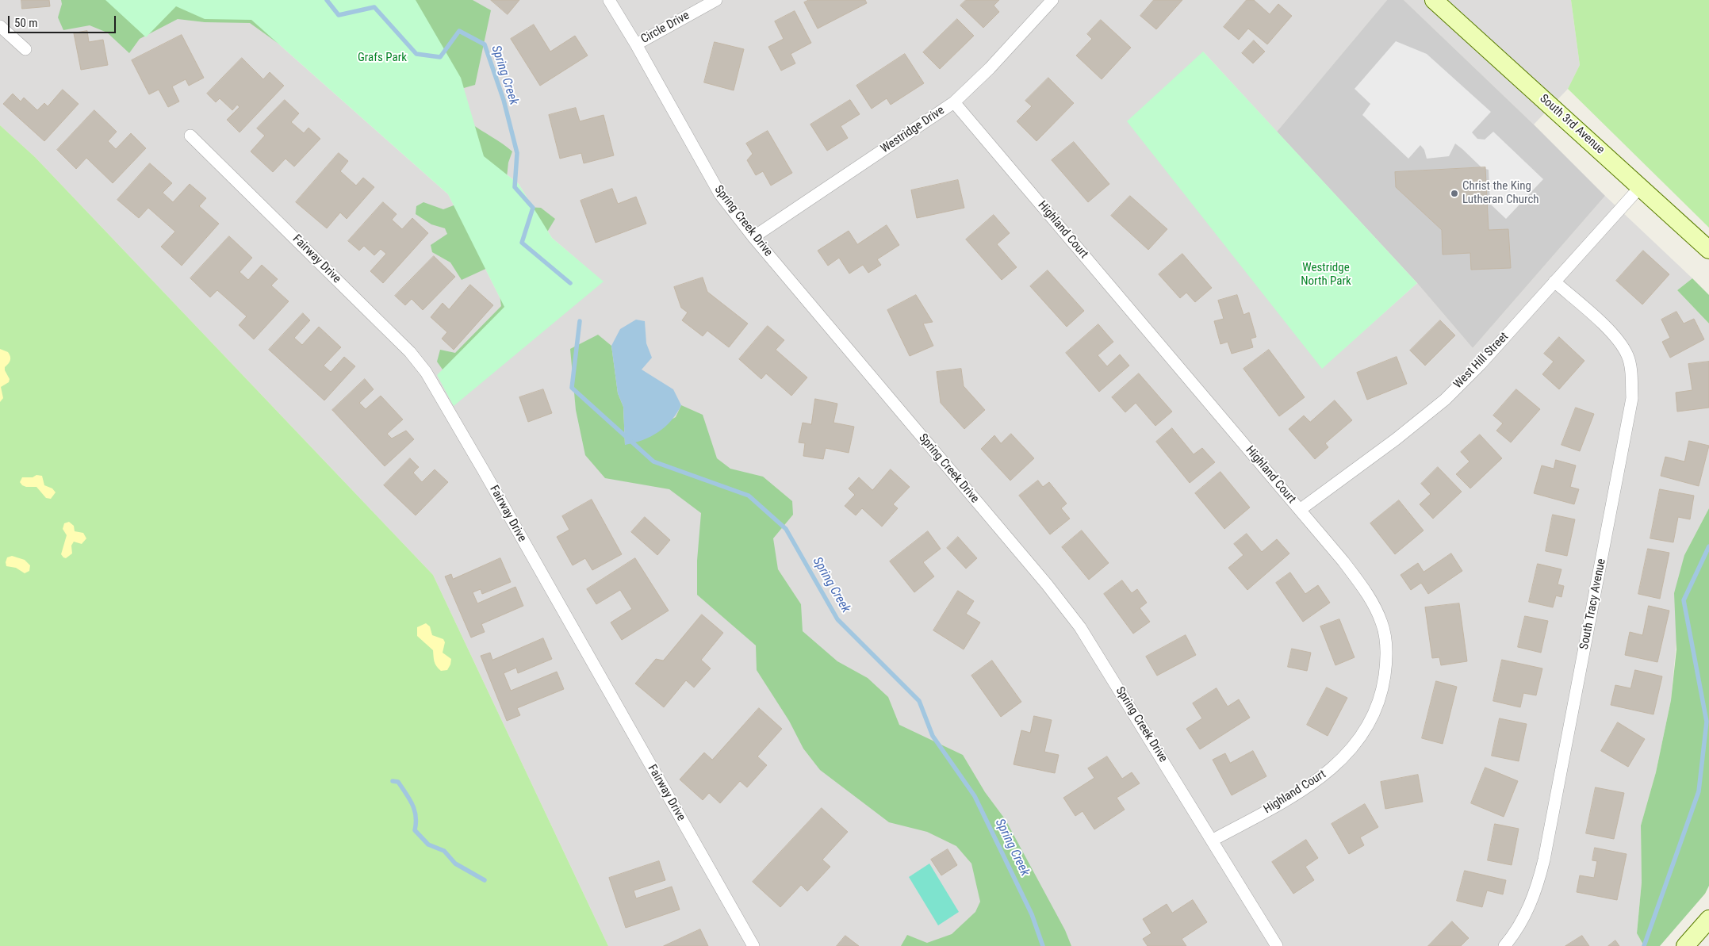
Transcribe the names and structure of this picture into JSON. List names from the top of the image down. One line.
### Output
{"streets":{"main road":["South 3rd Avenue"],"street":["Circle Drive","Westridge Drive","Spring Creek Drive","Highland Court","Fairway Drive","West Hill Street","South Tracy Avenue"]},"crossings":[["Circle Drive","Spring Creek Drive"],["South 3rd Avenue","West Hill Street"],["Westridge Drive","Spring Creek Drive"],["Westridge Drive","Highland Court"],["Spring Creek Drive","Highland Court"],["Highland Court","West Hill Street"],["West Hill Street","South Tracy Avenue"]],"water":["Spring Creek"],"parks":["Grafs Park","Westridge North Park"],"places":["Christ the King Lutheran Church"],"scale_bar":"50 m"}
